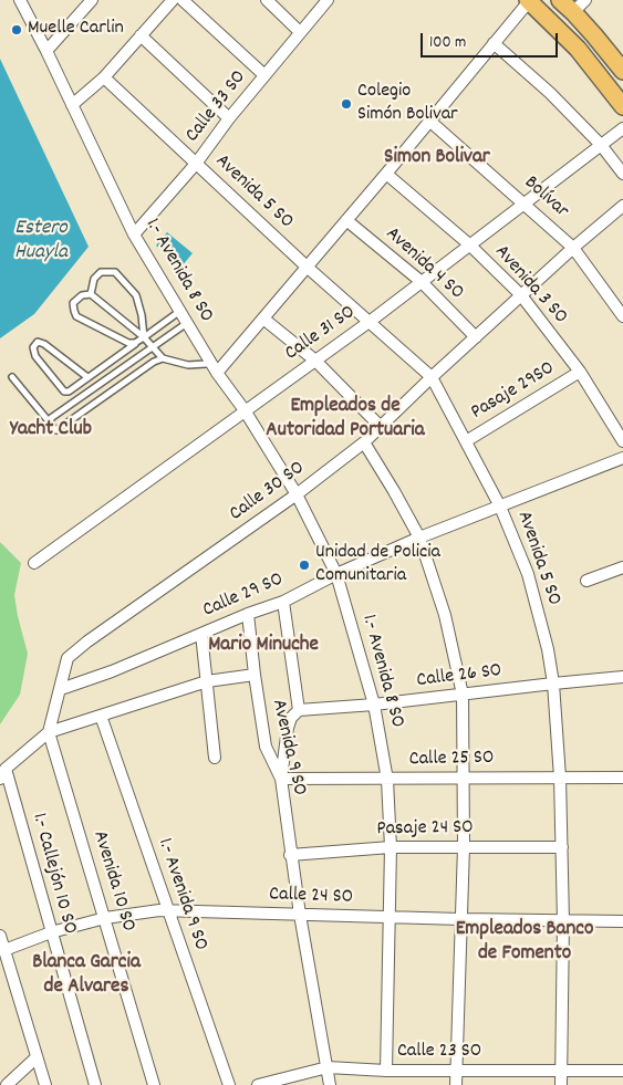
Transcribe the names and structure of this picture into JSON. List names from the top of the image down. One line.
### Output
{"streets":{"street":["Calle 33 SO","Avenida 5 SO","Bolívar","Avenida 4 SO","1.- Avenida 8 SO","Avenida 3 SO","Calle 31 SO","Pasaje 29SO","Calle 30 SO","Calle 29 SO","Calle 26 SO","Avenida 9 SO","Calle 25 SO","Pasaje 24 SO","1.- Callejón 10 SO","Avenida 10 SO","1.- Avenida 9 SO","Calle 24 SO","Calle 23 SO"]},"crossings":[["Calle 33 SO","Avenida 5 SO"],["Calle 33 SO","1.- Avenida 8 SO"],["Avenida 5 SO","Calle 31 SO"],["Avenida 5 SO","Pasaje 29SO"],["Avenida 5 SO","Calle 30 SO"],["Avenida 5 SO","Calle 29 SO"],["Avenida 5 SO","Calle 26 SO"],["Avenida 5 SO","Calle 25 SO"],["Avenida 5 SO","Pasaje 24 SO"],["Avenida 5 SO","Calle 24 SO"],["Avenida 5 SO","Calle 23 SO"],["Bolívar","Calle 31 SO"],["Bolívar","Calle 30 SO"],["Avenida 4 SO","Calle 31 SO"],["Avenida 4 SO","Calle 30 SO"],["1.- Avenida 8 SO","Calle 31 SO"],["1.- Avenida 8 SO","Calle 30 SO"],["1.- Avenida 8 SO","Calle 29 SO"],["1.- Avenida 8 SO","Calle 26 SO"],["1.- Avenida 8 SO","Calle 25 SO"],["1.- Avenida 8 SO","Pasaje 24 SO"],["1.- Avenida 8 SO","Calle 24 SO"],["1.- Avenida 8 SO","Calle 23 SO"],["Avenida 3 SO","Calle 31 SO"],["Avenida 3 SO","Pasaje 29SO"],["Avenida 3 SO","Calle 30 SO"],["Calle 30 SO","Calle 29 SO"],["Calle 29 SO","Avenida 9 SO"],["Avenida 9 SO","Calle 25 SO"],["Avenida 9 SO","Pasaje 24 SO"],["Avenida 9 SO","Calle 24 SO"],["Avenida 9 SO","Calle 23 SO"],["1.- Callejón 10 SO","Calle 24 SO"],["Avenida 10 SO","Calle 24 SO"],["1.- Avenida 9 SO","Calle 24 SO"]],"districts":["Simon Bolivar","Empleados de Autoridad Portuaria","Yacht Club","Mario Minuche","Empleados Banco de Fomento","Blanca Garcia de Alvares"],"water":["Estero Huayla"],"places":["Muelle Carlin","Colegio Simón Bolivar","Unidad de Policia Comunitaria"],"scale_bar":"100 m"}
